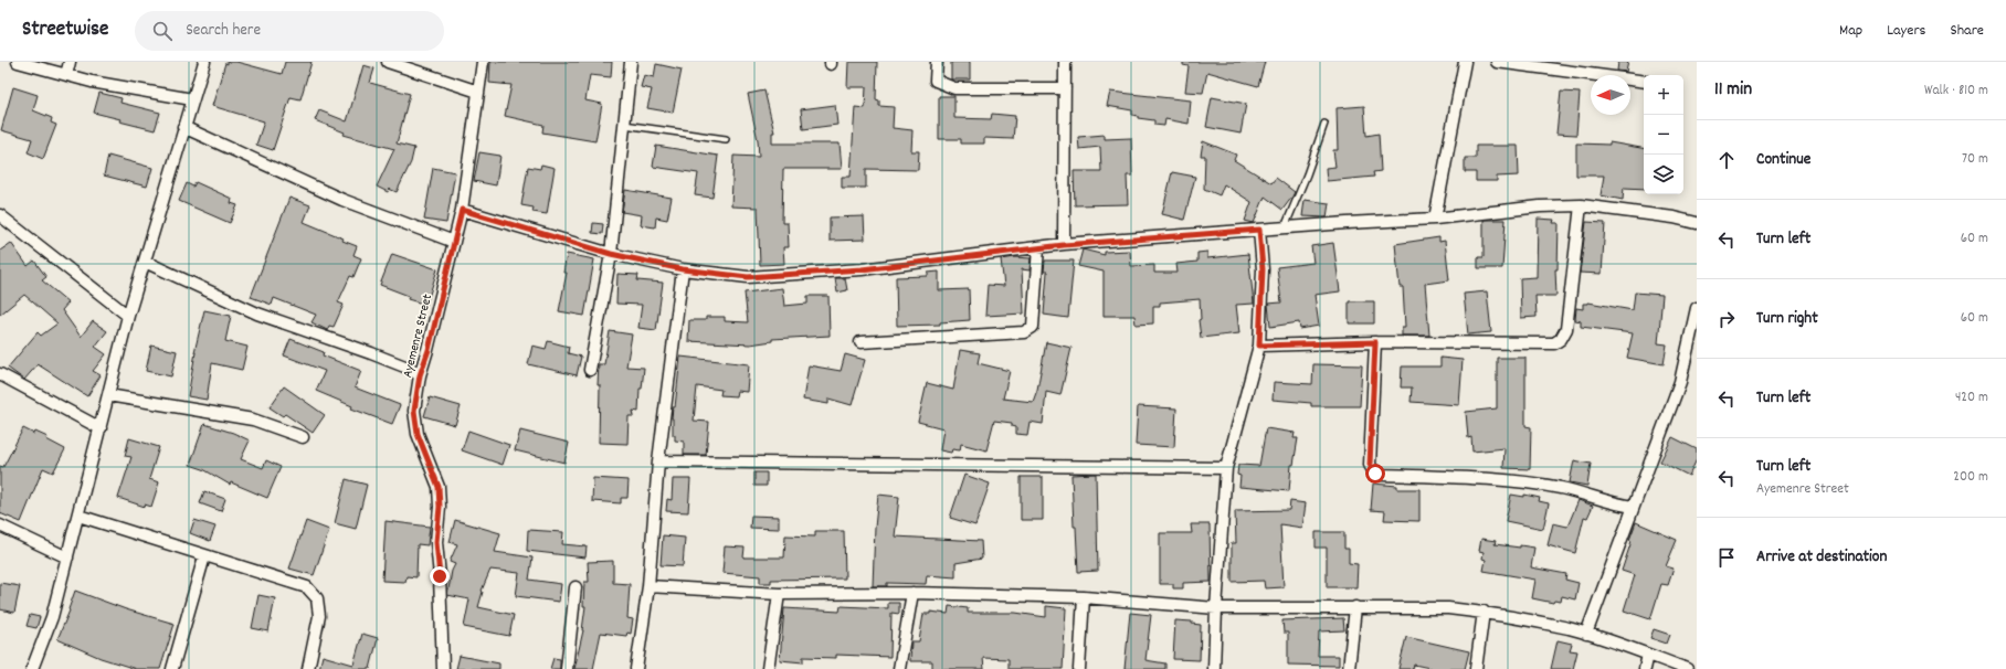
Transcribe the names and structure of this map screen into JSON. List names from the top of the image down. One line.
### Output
{"streets":{"street":["Ayemenre Street"]},"north":"left","page":{"header":"Streetwise","search":"Search here","nav":["Map","Layers","Share"],"heading":["11 min","Walk · 810 m"],"map_buttons":["+","−"],"list":[["Continue","70 m"],["Turn left","60 m"],["Turn right","60 m"],["Turn left","420 m"],["Turn left","Ayemenre Street","200 m"],"Arrive at destination"]}}
